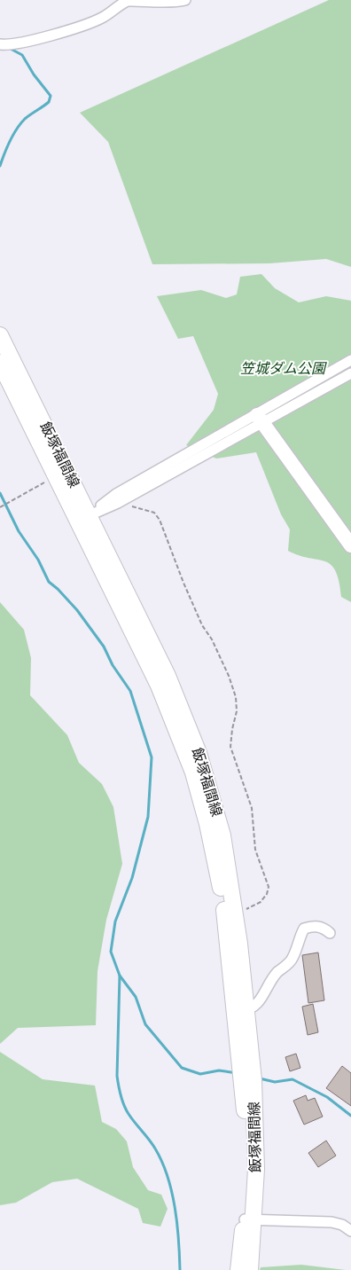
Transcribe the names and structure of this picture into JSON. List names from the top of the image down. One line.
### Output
{"streets":{"main road":["飯塚福間線"]},"parks":["笠城ダム公園"]}
